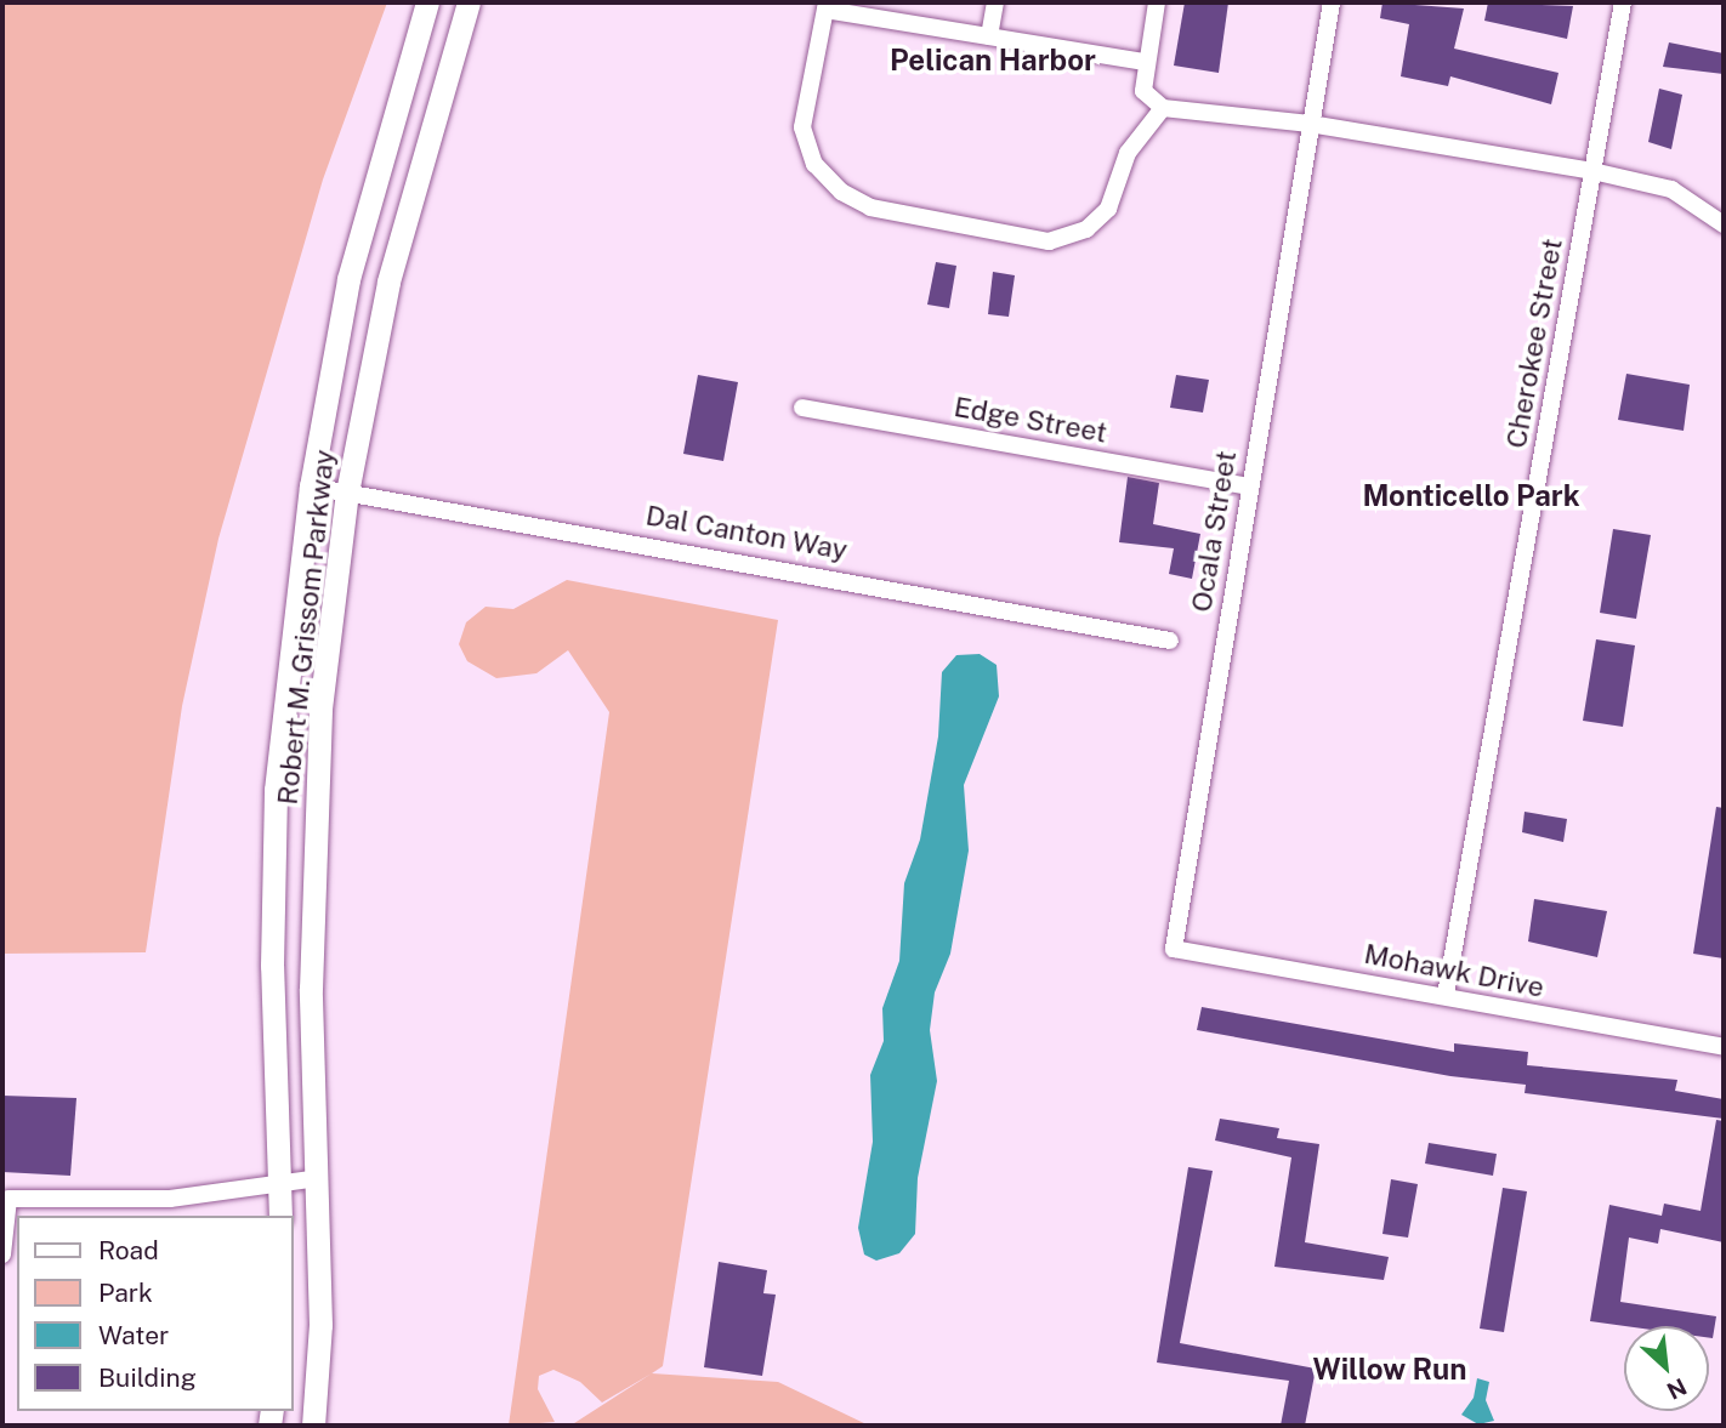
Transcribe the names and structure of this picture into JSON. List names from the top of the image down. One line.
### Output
{"streets":{"main road":["Robert M. Grissom Parkway"],"street":["Cherokee Street","Edge Street","Ocala Street","Dal Canton Way","Mohawk Drive"]},"crossings":[["Cherokee Street","Mohawk Drive"],["Edge Street","Ocala Street"],["Ocala Street","Mohawk Drive"],["Dal Canton Way","Robert M. Grissom Parkway"]],"districts":["Pelican Harbor","Monticello Park","Willow Run"],"legend":["Road","Park","Water","Building"],"north":"bottom right"}
